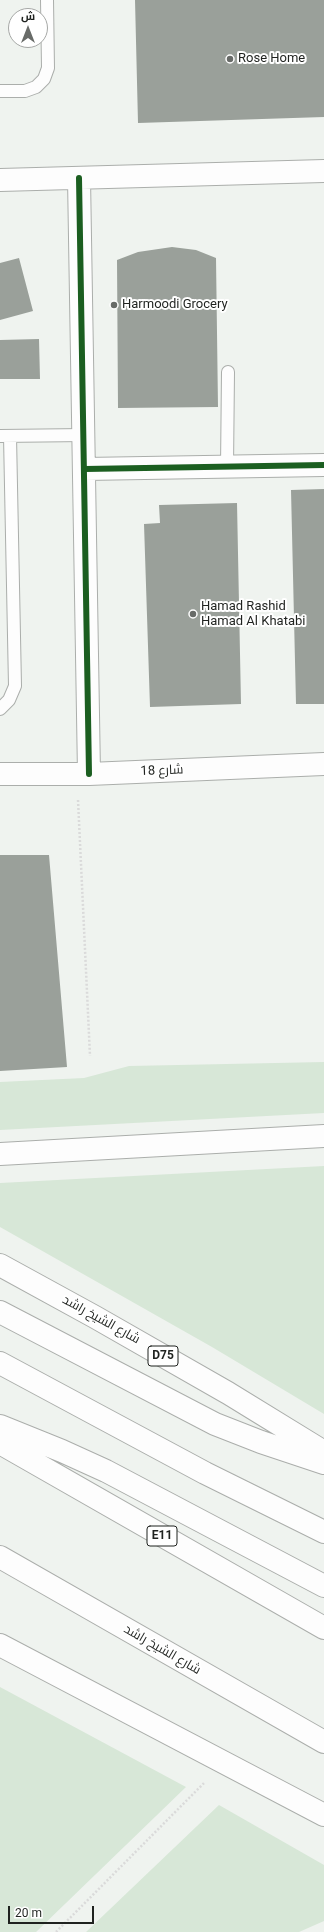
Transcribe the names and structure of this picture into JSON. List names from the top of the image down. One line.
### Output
{"streets":{"main road":["شارع 18","شارع الشيخ راشد","D75","E11"]},"places":["Rose Home","Harmoodi Grocery","Hamad Rashid Hamad Al Khatabi"],"scale_bar":"20 m","north":"top"}
